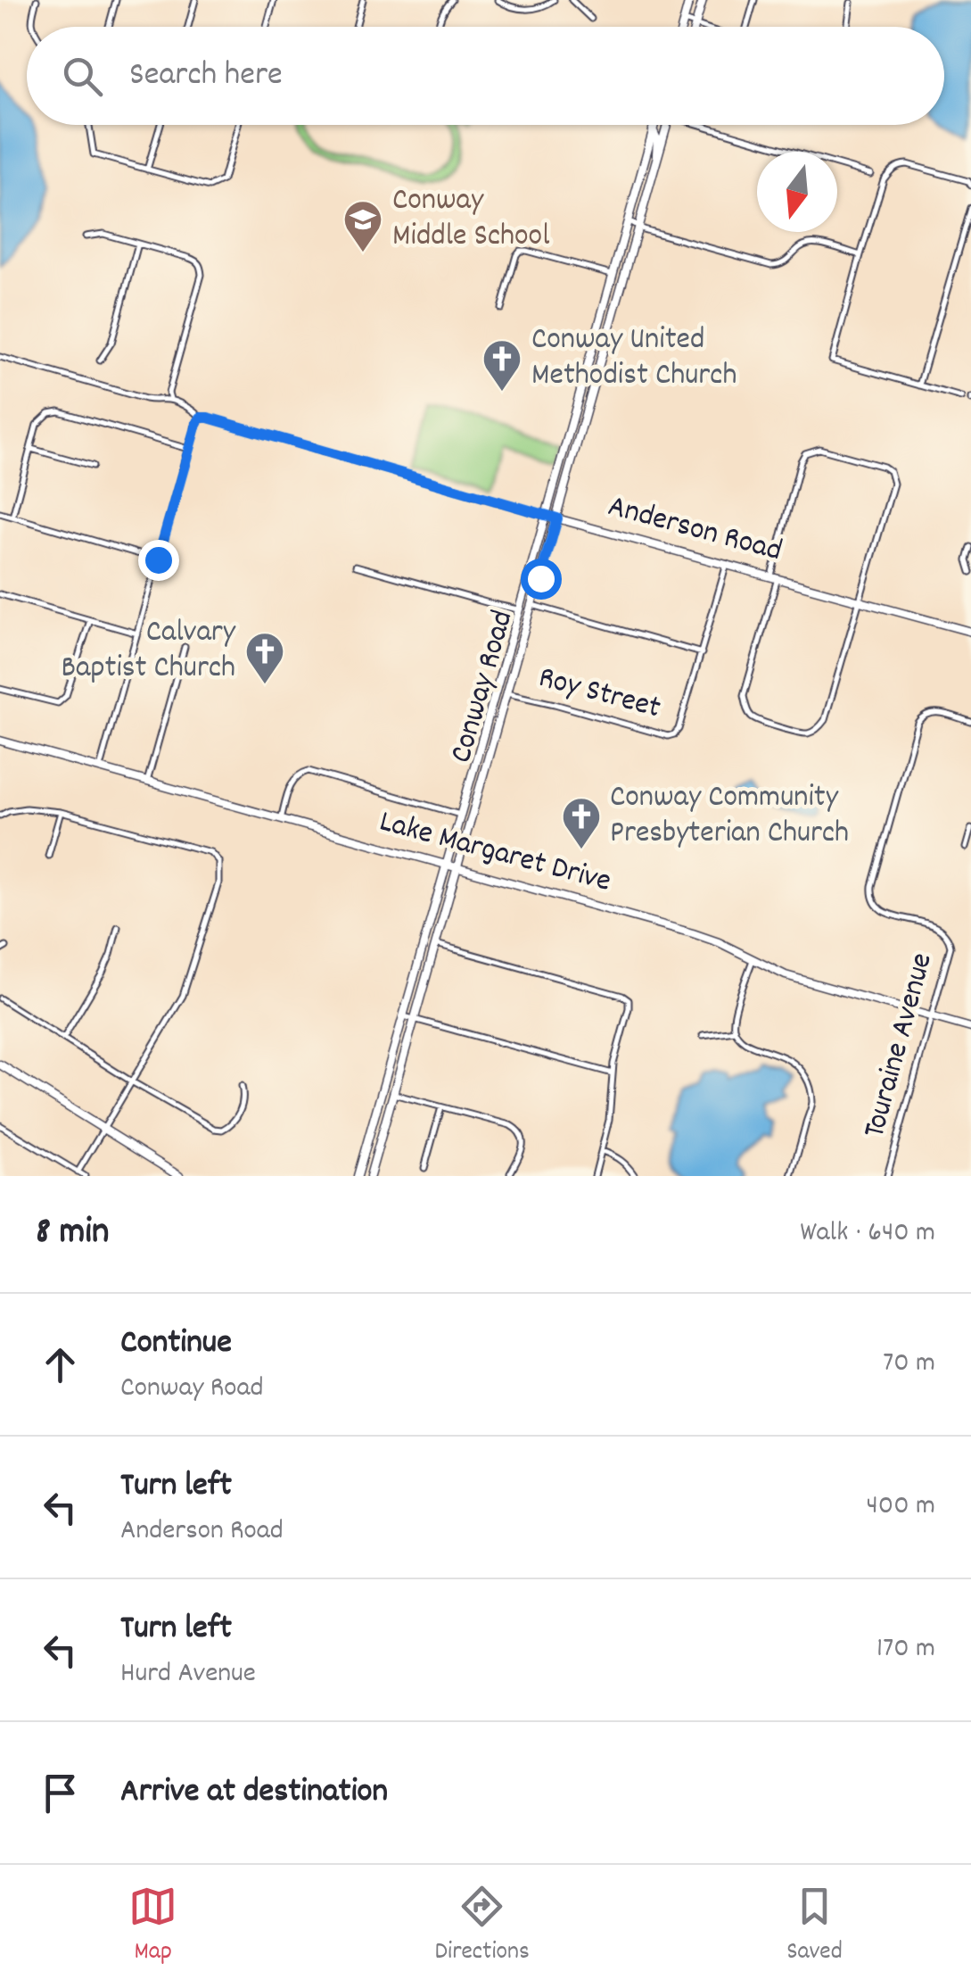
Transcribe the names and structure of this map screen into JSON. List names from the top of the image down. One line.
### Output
{"streets":{"main road":["Anderson Road","Conway Road","Lake Margaret Drive"],"street":["Roy Street","Touraine Avenue"]},"crossings":[["Anderson Road","Conway Road"],["Conway Road","Roy Street"],["Conway Road","Lake Margaret Drive"],["Lake Margaret Drive","Touraine Avenue"]],"places":{"school or university":["Conway Middle School"],"church":["Conway United Methodist Church","Calvary Baptist Church","Conway Community Presbyterian Church"]},"north":"bottom","page":{"search":"Search here","heading":["8 min","Walk · 640 m"],"list":[["Continue","Conway Road","70 m"],["Turn left","Anderson Road","400 m"],["Turn left","Hurd Avenue","170 m"],"Arrive at destination"],"nav":["Map","Directions","Saved"]}}
